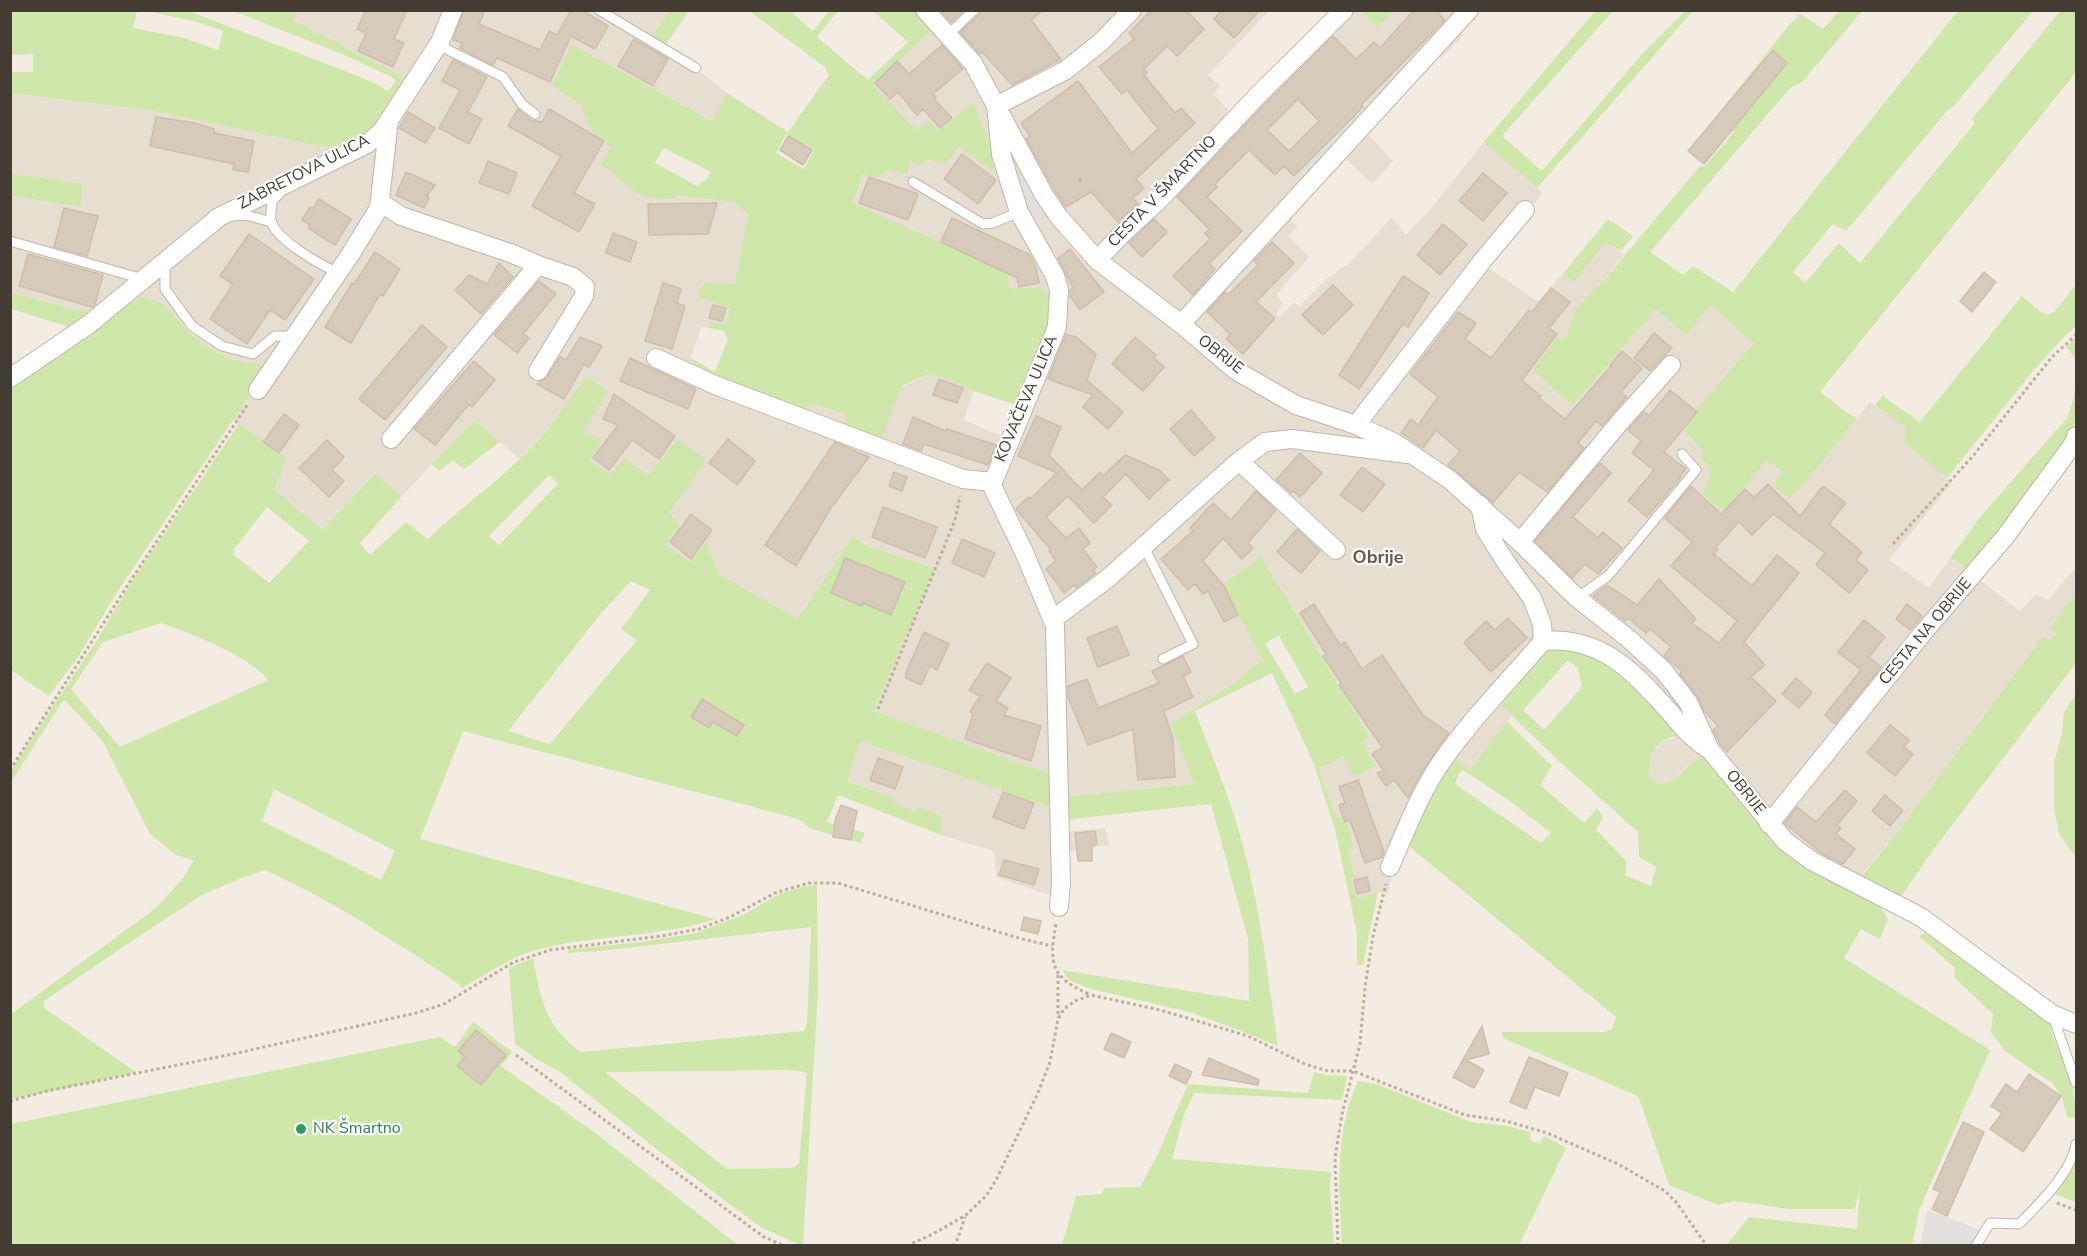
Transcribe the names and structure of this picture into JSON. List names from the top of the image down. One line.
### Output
{"streets":{"street":["ZABRETOVA ULICA","CESTA V ŠMARTNO","OBRIJE","KOVAČEVA ULICA","CESTA NA OBRIJE"]},"crossings":[["CESTA V ŠMARTNO","OBRIJE"],["CESTA V ŠMARTNO","KOVAČEVA ULICA"],["OBRIJE","CESTA NA OBRIJE"]],"districts":["Obrije"],"places":["NK Šmartno"]}
